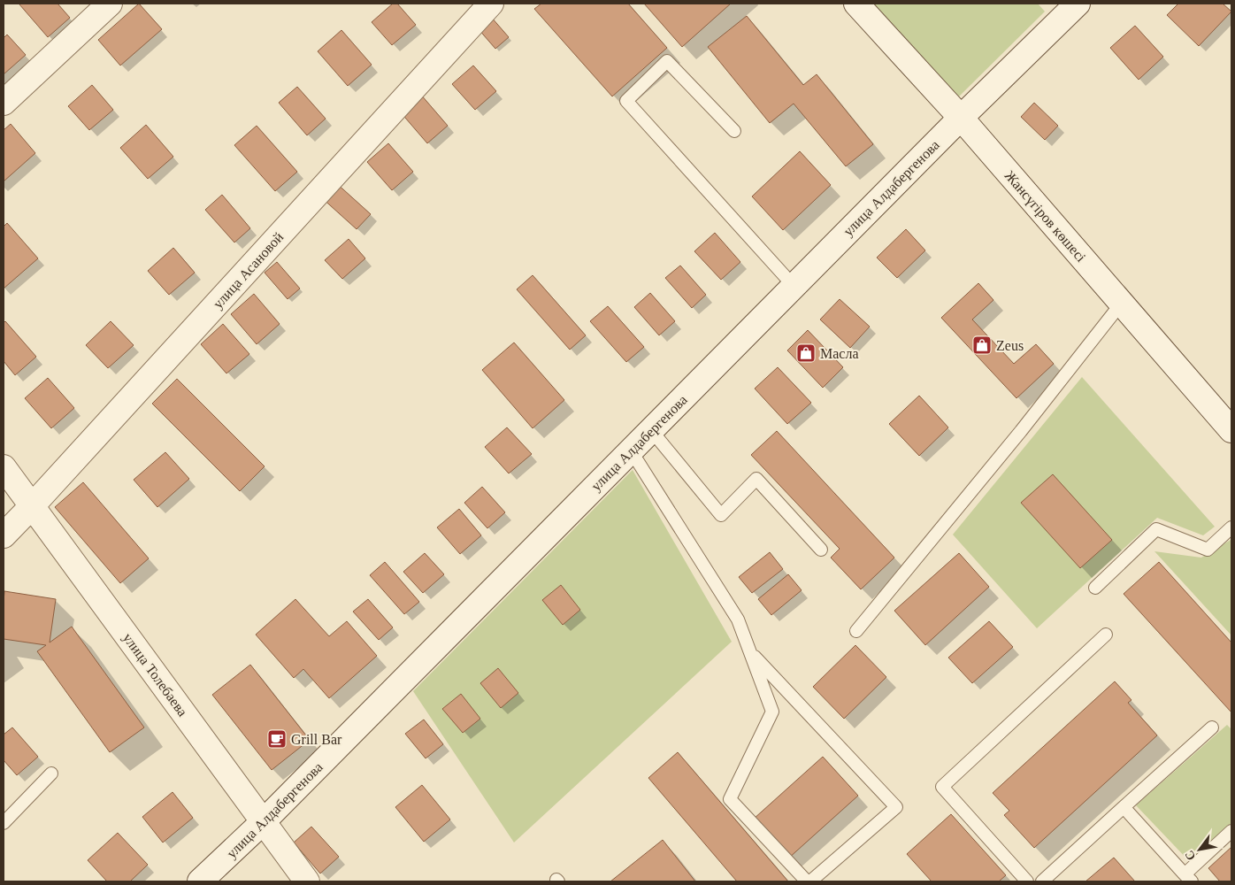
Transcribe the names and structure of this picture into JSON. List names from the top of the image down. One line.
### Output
{"streets":{"street":["улица Алдабергенова","Жансүгіров көшесі","улица Асановой","улица Толебаева"]},"crossings":[["улица Алдабергенова","Жансүгіров көшесі"],["улица Алдабергенова","улица Толебаева"],["улица Асановой","улица Толебаева"]],"places":{"shop":["Zeus","Масла"],"cafe":["Grill Bar"]},"north":"bottom left"}
